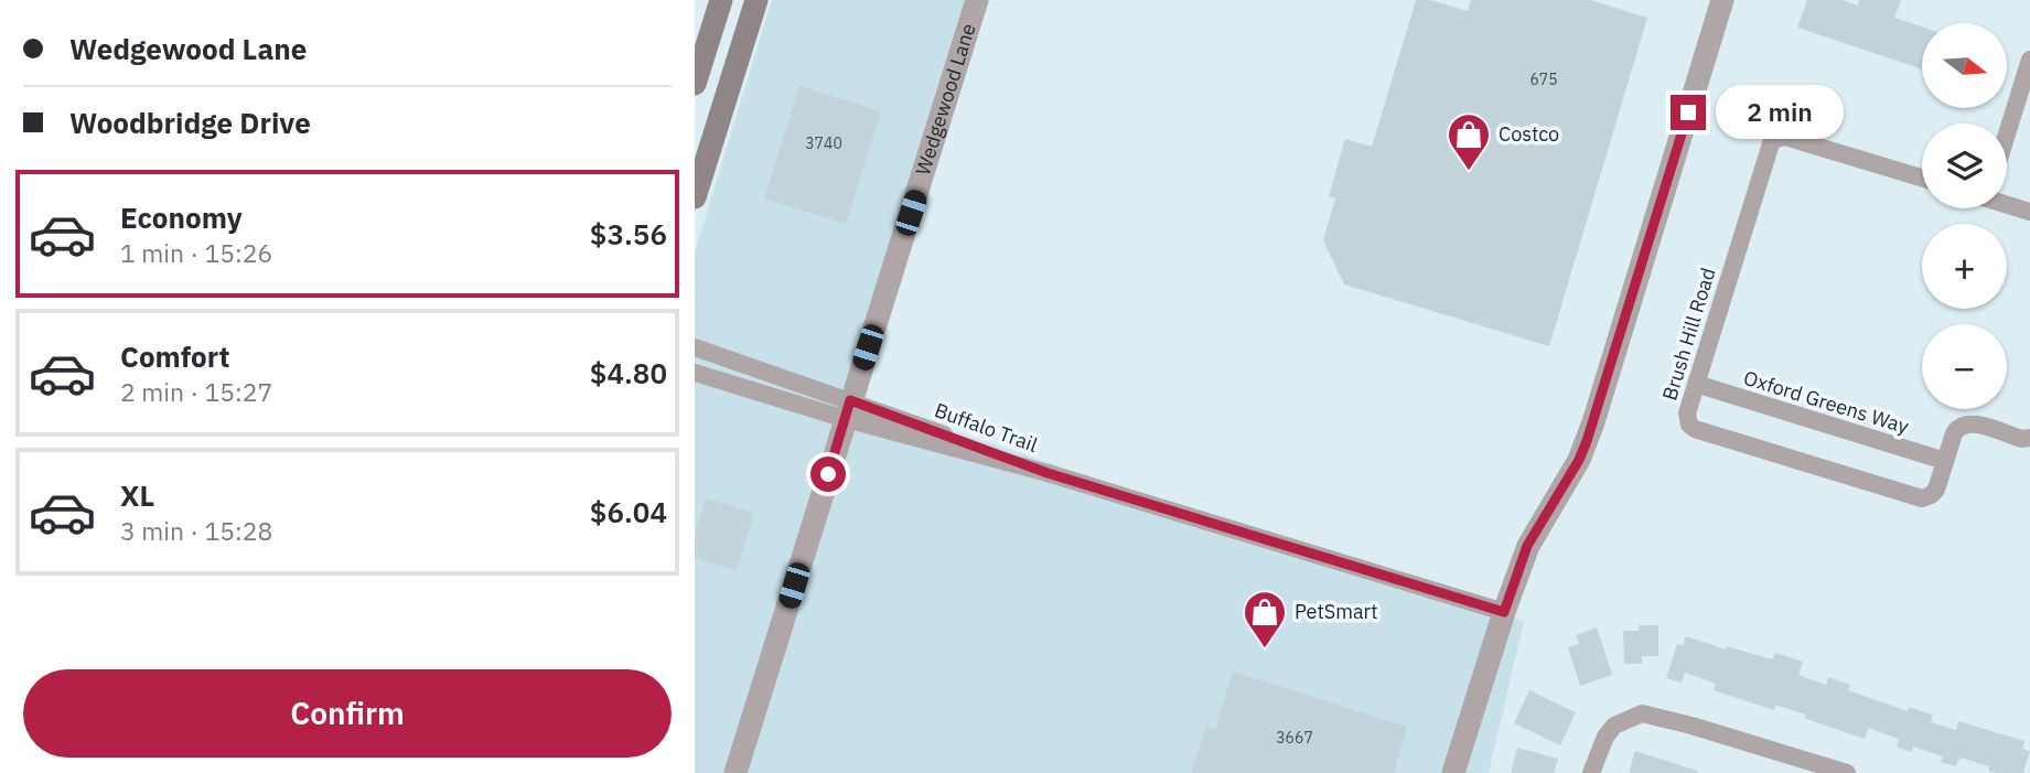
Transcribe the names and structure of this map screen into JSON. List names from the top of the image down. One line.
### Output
{"streets":{"street":["Wedgewood Lane","Brush Hill Road","Oxford Greens Way","Buffalo Trail"]},"crossings":[["Wedgewood Lane","Buffalo Trail"],["Brush Hill Road","Oxford Greens Way"]],"places":{"shop":["Costco","PetSmart"]},"house_numbers":["675","3740","3667"],"north":"right","page":{"banner":["Wedgewood Lane","Woodbridge Drive"],"map_buttons":["+","−"],"bubble":"2 min","list":[{"name":"Economy","note":"1 min · 15:26","value":"$3.56"},{"name":"Comfort","note":"2 min · 15:27","value":"$4.80"},{"name":"XL","note":"3 min · 15:28","value":"$6.04"}],"buttons":"Confirm"}}
